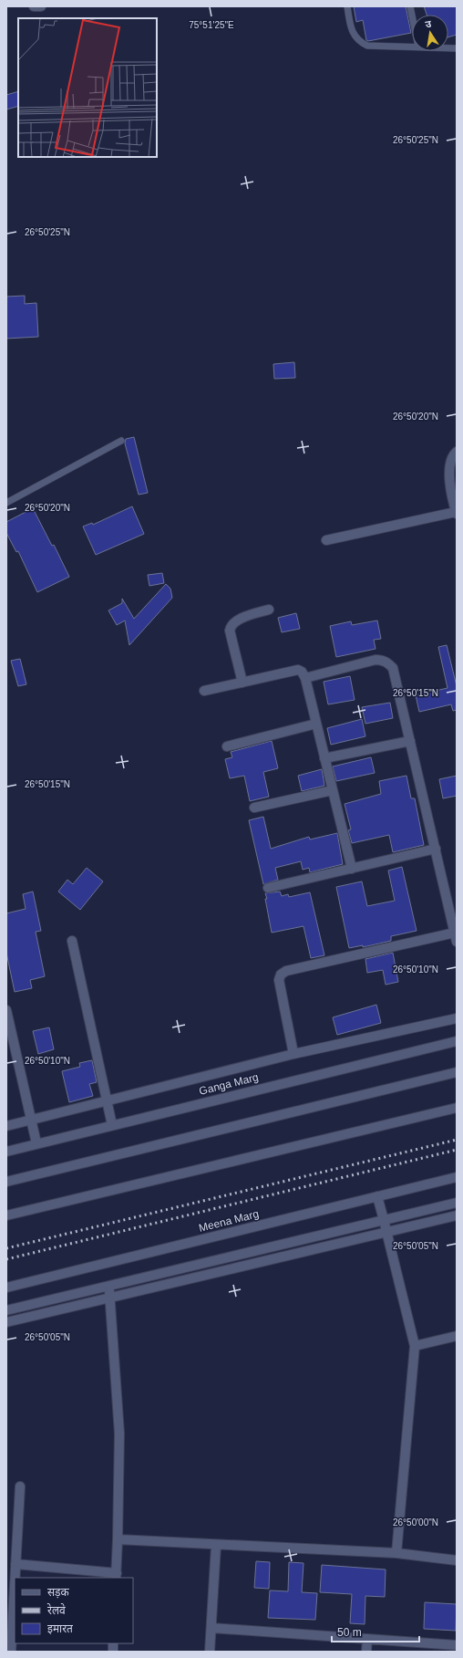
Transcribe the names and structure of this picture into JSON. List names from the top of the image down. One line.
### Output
{"streets":{"street":["Ganga Marg","Meena Marg"]},"legend":["सड़क","रेलवे","इमारत"],"scale_bar":"50 m","north":"top","coordinates":["75°51'25\"E","26°50'25\"N","26°50'20\"N","26°50'15\"N","26°50'10\"N","26°50'05\"N","26°50'00\"N"]}
